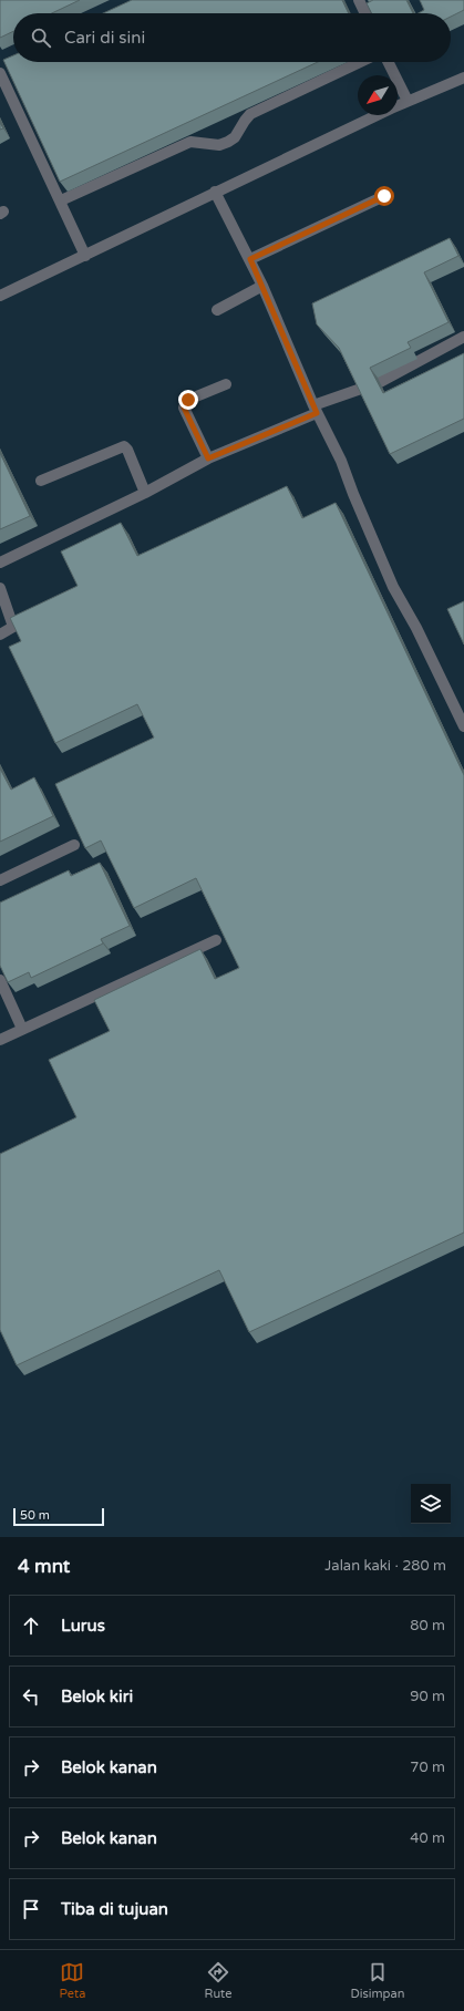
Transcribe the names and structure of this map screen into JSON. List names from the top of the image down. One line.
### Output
{"scale_bar":"50 m","north":"bottom left","page":{"search":"Cari di sini","scale":"50 m","heading":["4 mnt","Jalan kaki · 280 m"],"list":[["Lurus","80 m"],["Belok kiri","90 m"],["Belok kanan","70 m"],["Belok kanan","40 m"],"Tiba di tujuan"],"nav":["Peta","Rute","Disimpan"]}}
